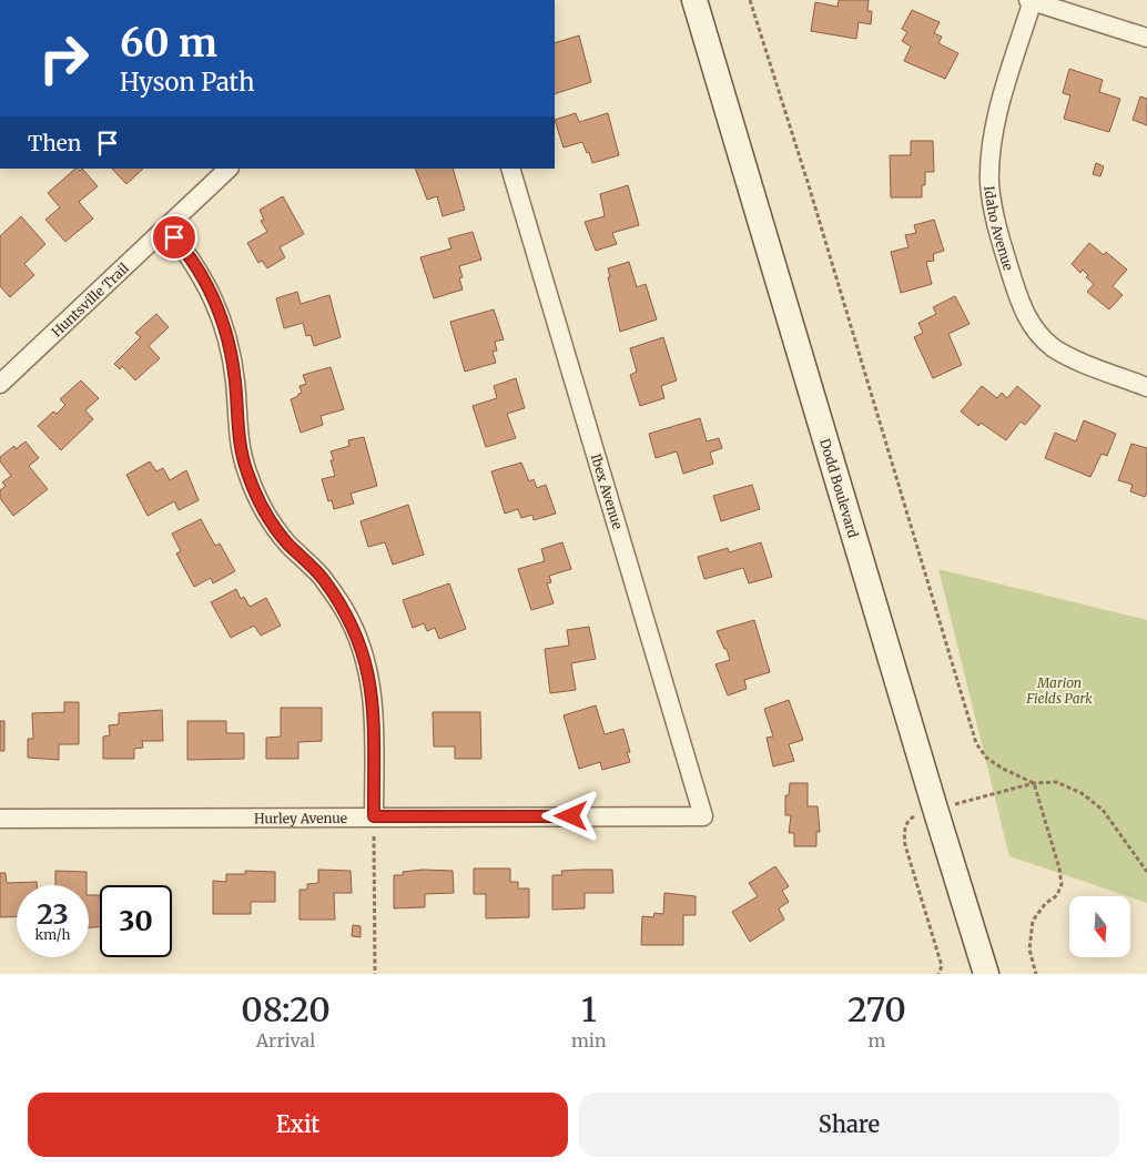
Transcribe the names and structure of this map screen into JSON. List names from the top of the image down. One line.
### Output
{"streets":{"main road":["Dodd Boulevard"],"street":["Idaho Avenue","Huntsville Trail","Ibex Avenue","Hurley Avenue"]},"crossings":[["Ibex Avenue","Hurley Avenue"]],"parks":["Marion Fields Park"],"north":"bottom","page":{"turn":["60 m","Hyson Path"],"then":"Then","speed":"23 km/h","limit":"30","eta":["08:20","Arrival","1","min","270","m"],"buttons":["Exit","Share"]}}
